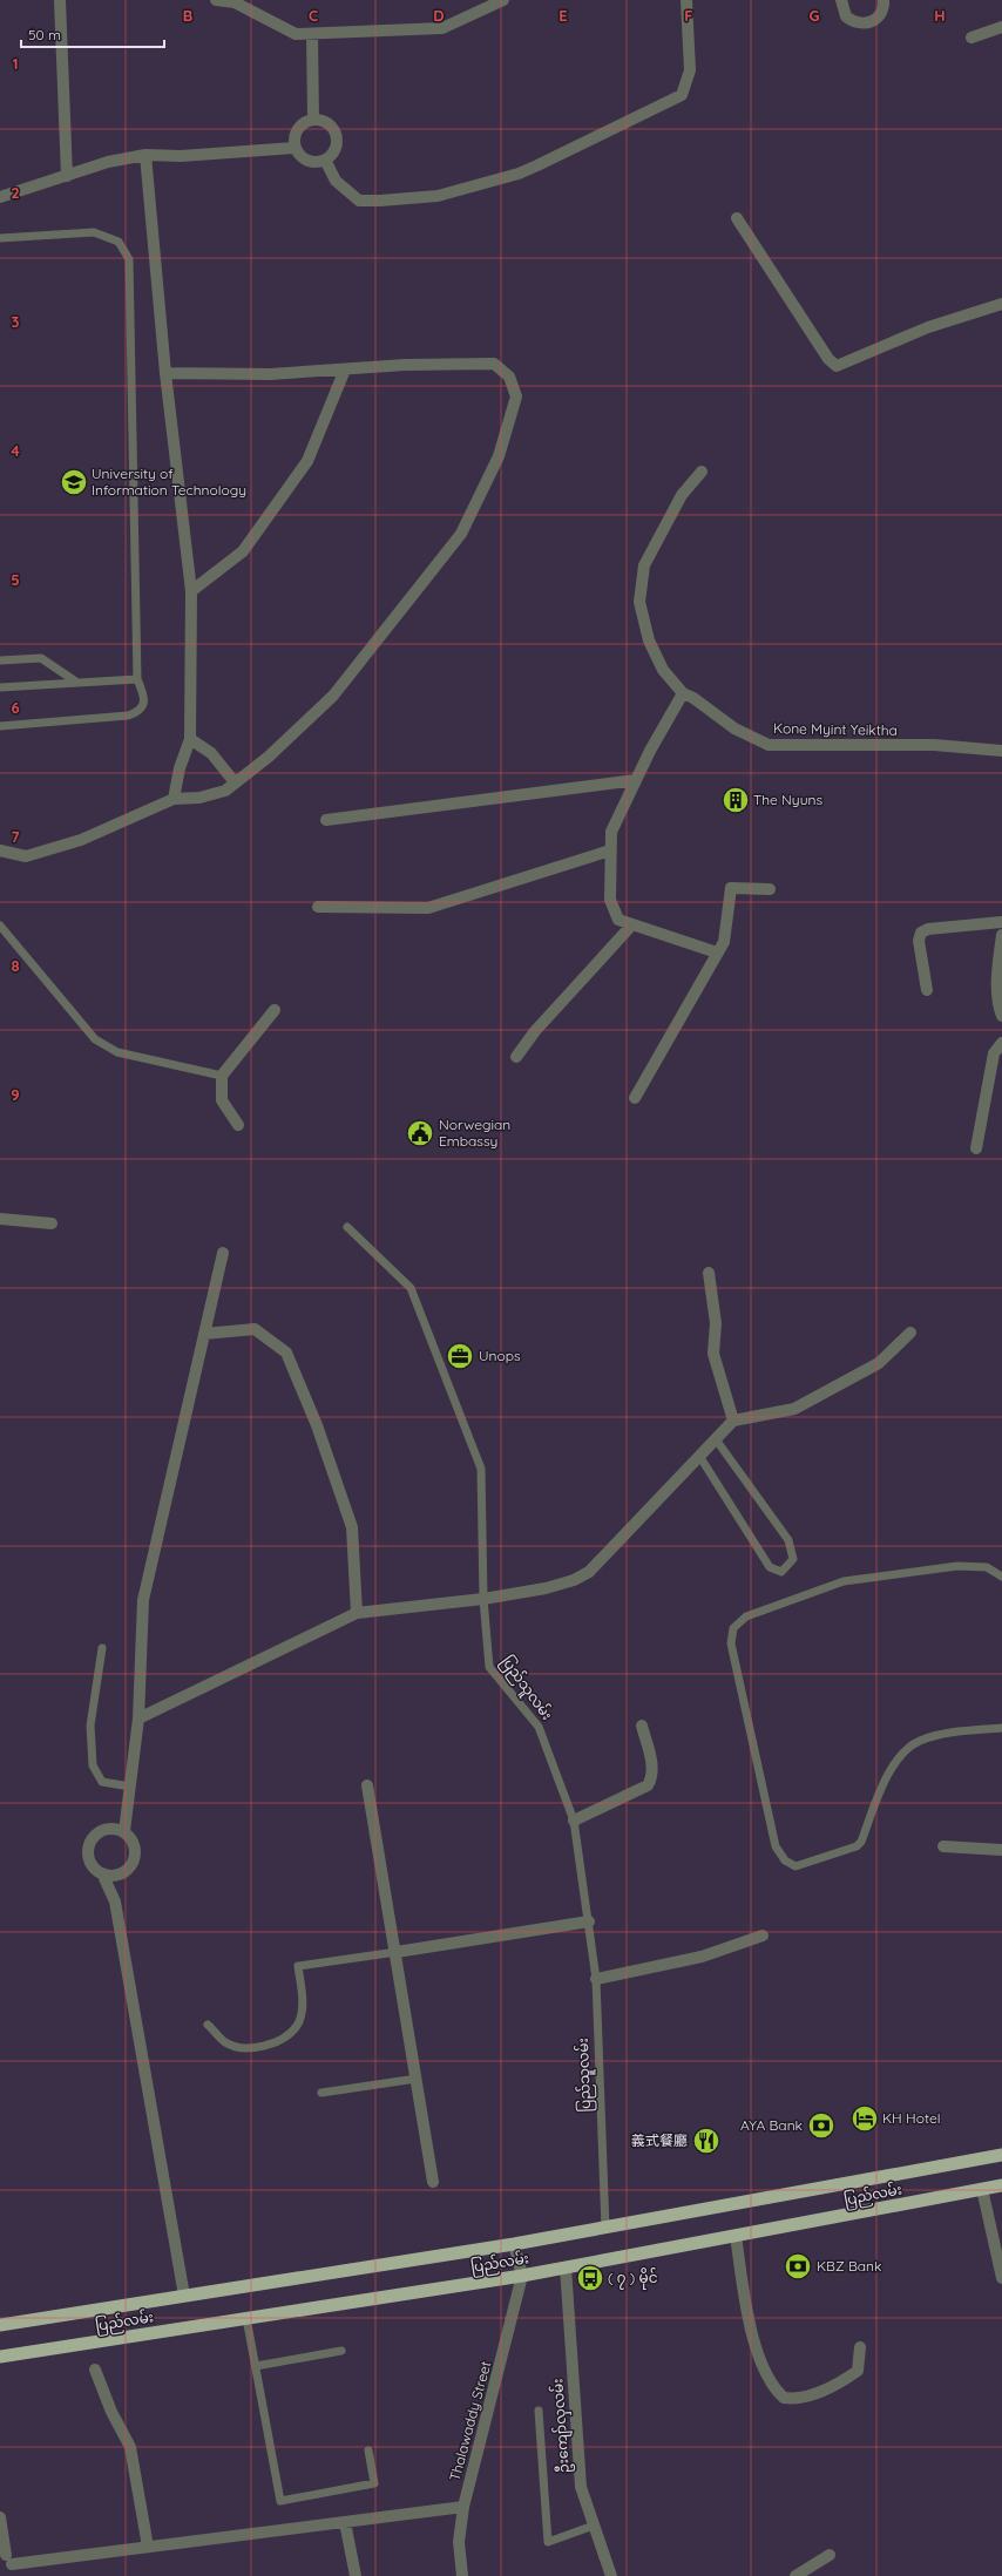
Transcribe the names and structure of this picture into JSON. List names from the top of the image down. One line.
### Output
{"streets":{"highway":["ပြည်လမ်း"],"street":["Kone Myint Yeiktha","Thalawaddy Street","ဦးကျော်လှလမ်း"],"lane":["ပြည်သူလမ်း"]},"crossings":[["ပြည်သူလမ်း","ပြည်လမ်း"],["ပြည်လမ်း","Thalawaddy Street"],["ပြည်လမ်း","ဦးကျော်လှလမ်း"]],"places":{"school or university":["University of Information Technology"],"building":["The Nyuns"],"public building":["Norwegian Embassy"],"office":["Unops"],"hotel":["KH Hotel"],"bank":["AYA Bank","KBZ Bank"],"restaurant":["義式餐廳"],"bus stop":["( ၇ ) မိုင်"]},"scale_bar":"50 m","grid":{"columns":["B","C","D","E","F","G","H"],"rows":["1","2","3","4","5","6","7","8","9"]}}
